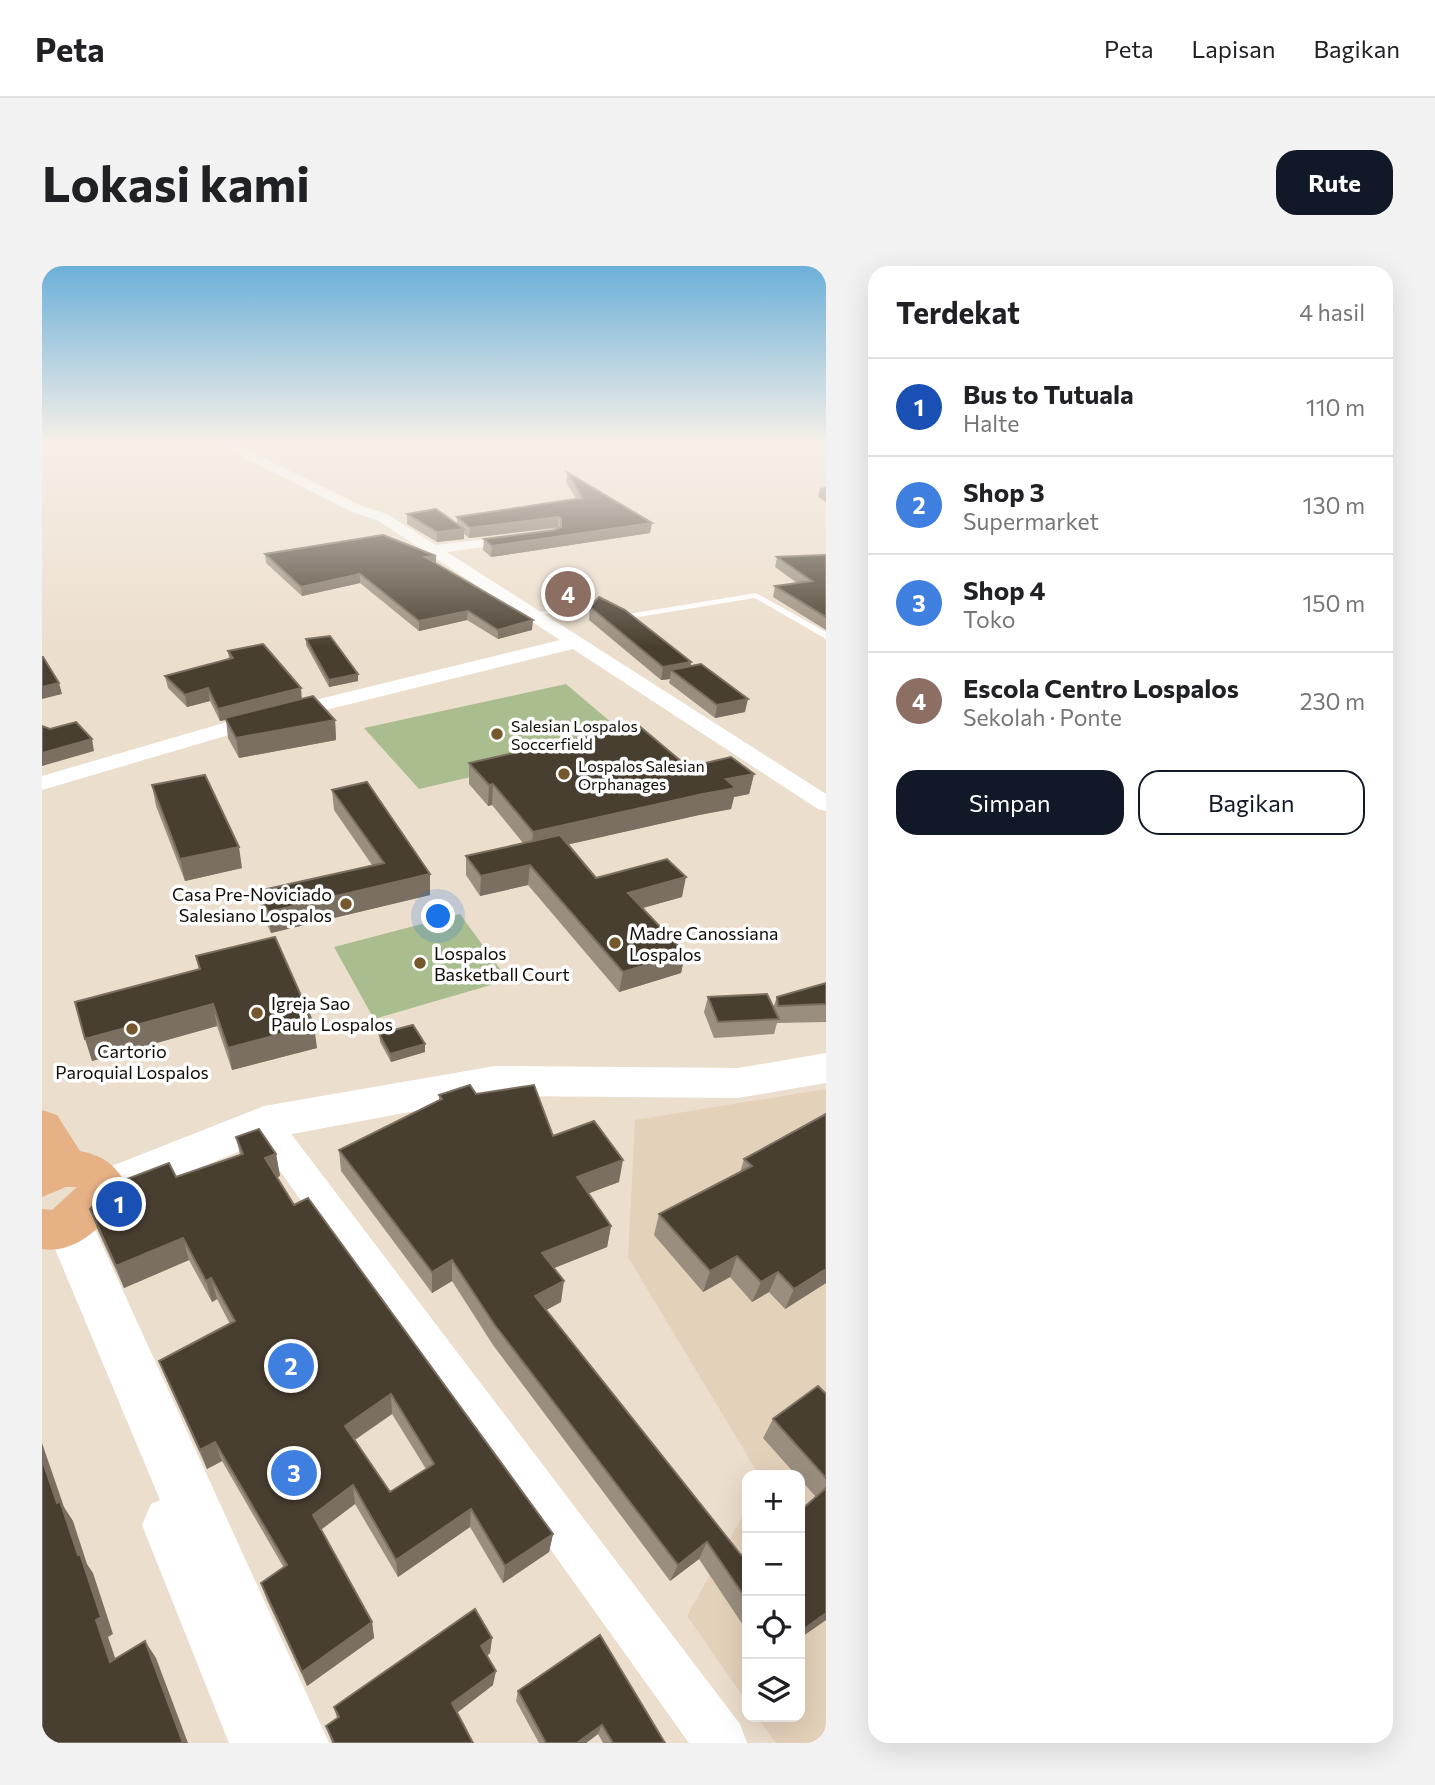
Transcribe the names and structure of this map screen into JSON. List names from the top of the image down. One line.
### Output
{"places":["Salesian Lospalos Soccerfield","Lospalos Salesian Orphanages","Casa Pre-Noviciado Salesiano Lospalos","Madre Canossiana Lospalos","Lospalos Basketball Court","Igreja Sao Paulo Lospalos","Cartorio Paroquial Lospalos"],"page":{"header":"Peta","nav":["Peta","Lapisan","Bagikan"],"buttons":["Rute",["Simpan","Bagikan"]],"title":"Lokasi kami","heading":["Terdekat","4 hasil"],"list":[{"mark":"1","name":"Bus to Tutuala","note":"Halte","value":"110 m"},{"mark":"2","name":"Shop 3","note":"Supermarket","value":"130 m"},{"mark":"3","name":"Shop 4","note":"Toko","value":"150 m"},{"mark":"4","name":"Escola Centro Lospalos","note":"Sekolah · Ponte","value":"230 m"}],"pins":["4","1","2","3"],"map_buttons":["+","−"]}}
